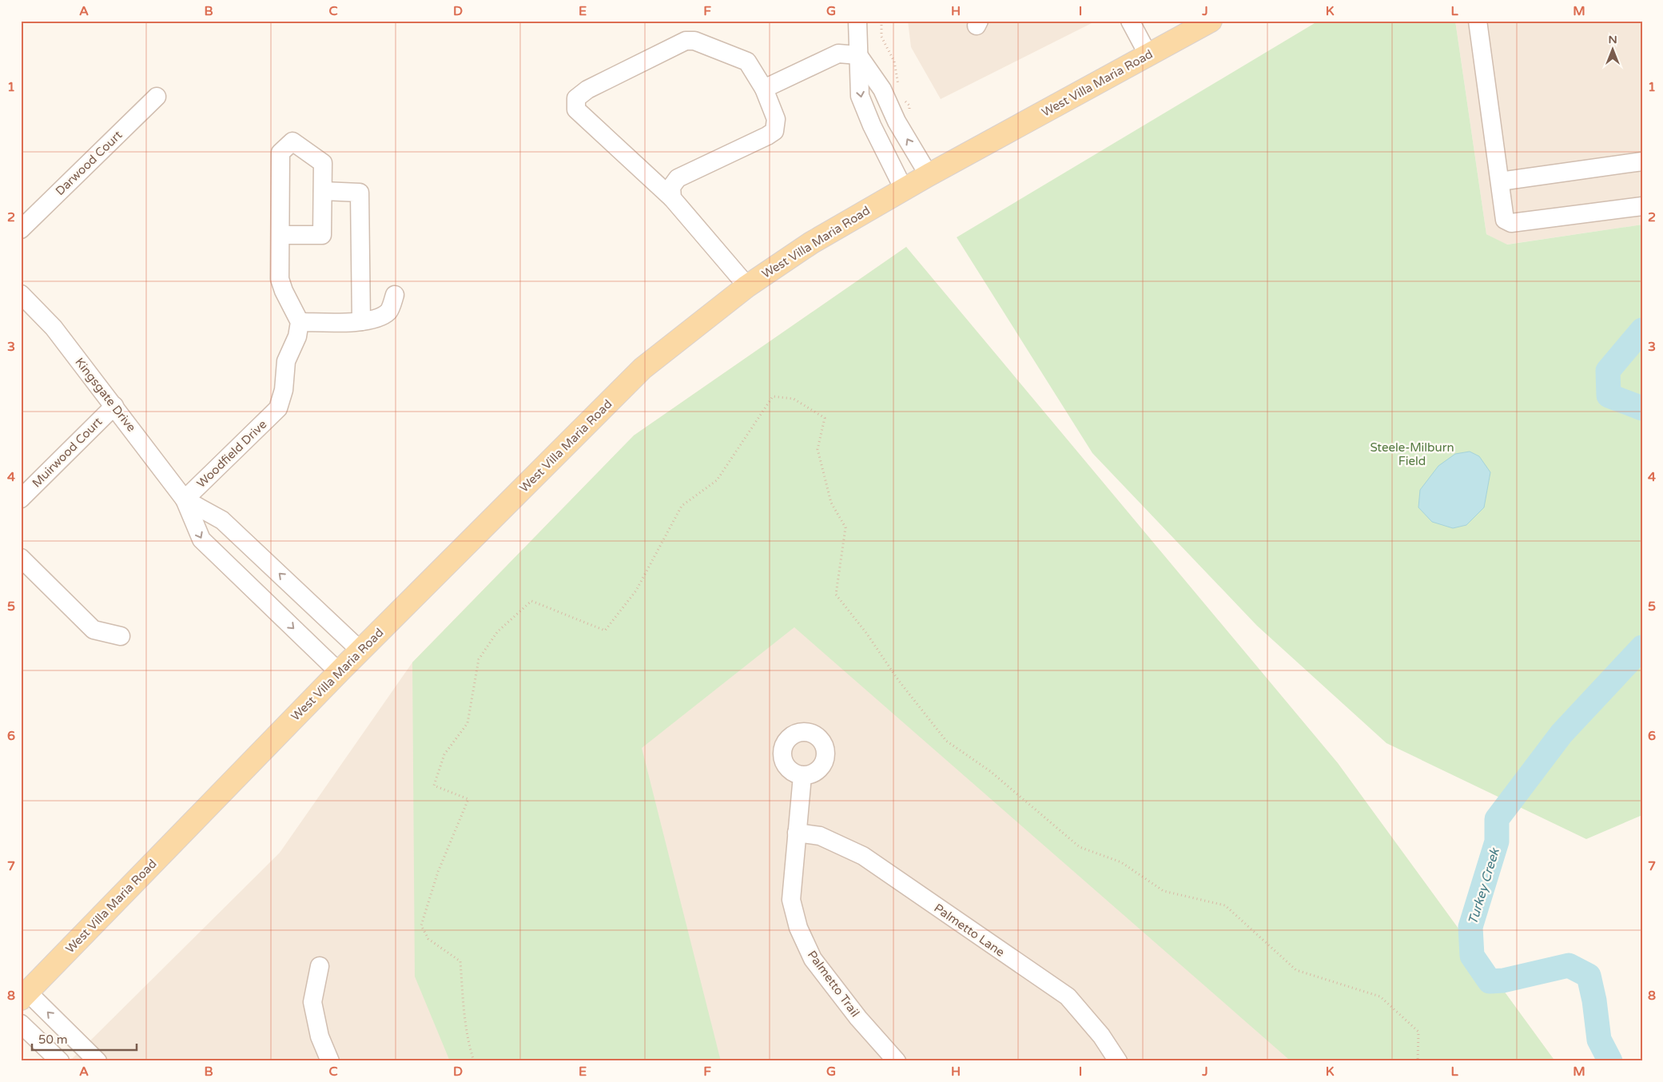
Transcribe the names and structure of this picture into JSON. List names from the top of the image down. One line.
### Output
{"streets":{"main road":["West Villa Maria Road"],"street":["Darwood Court","Kingsgate Drive","Muirwood Court","Woodfield Drive","Palmetto Lane","Palmetto Trail"]},"crossings":[["West Villa Maria Road","Kingsgate Drive"],["Kingsgate Drive","Muirwood Court"],["Kingsgate Drive","Woodfield Drive"],["Palmetto Lane","Palmetto Trail"]],"water":["Turkey Creek"],"parks":["Steele-Milburn Field"],"scale_bar":"50 m","north":"top","grid":{"columns":["A","B","C","D","E","F","G","H","I","J","K","L","M"],"rows":["1","2","3","4","5","6","7","8"]}}
